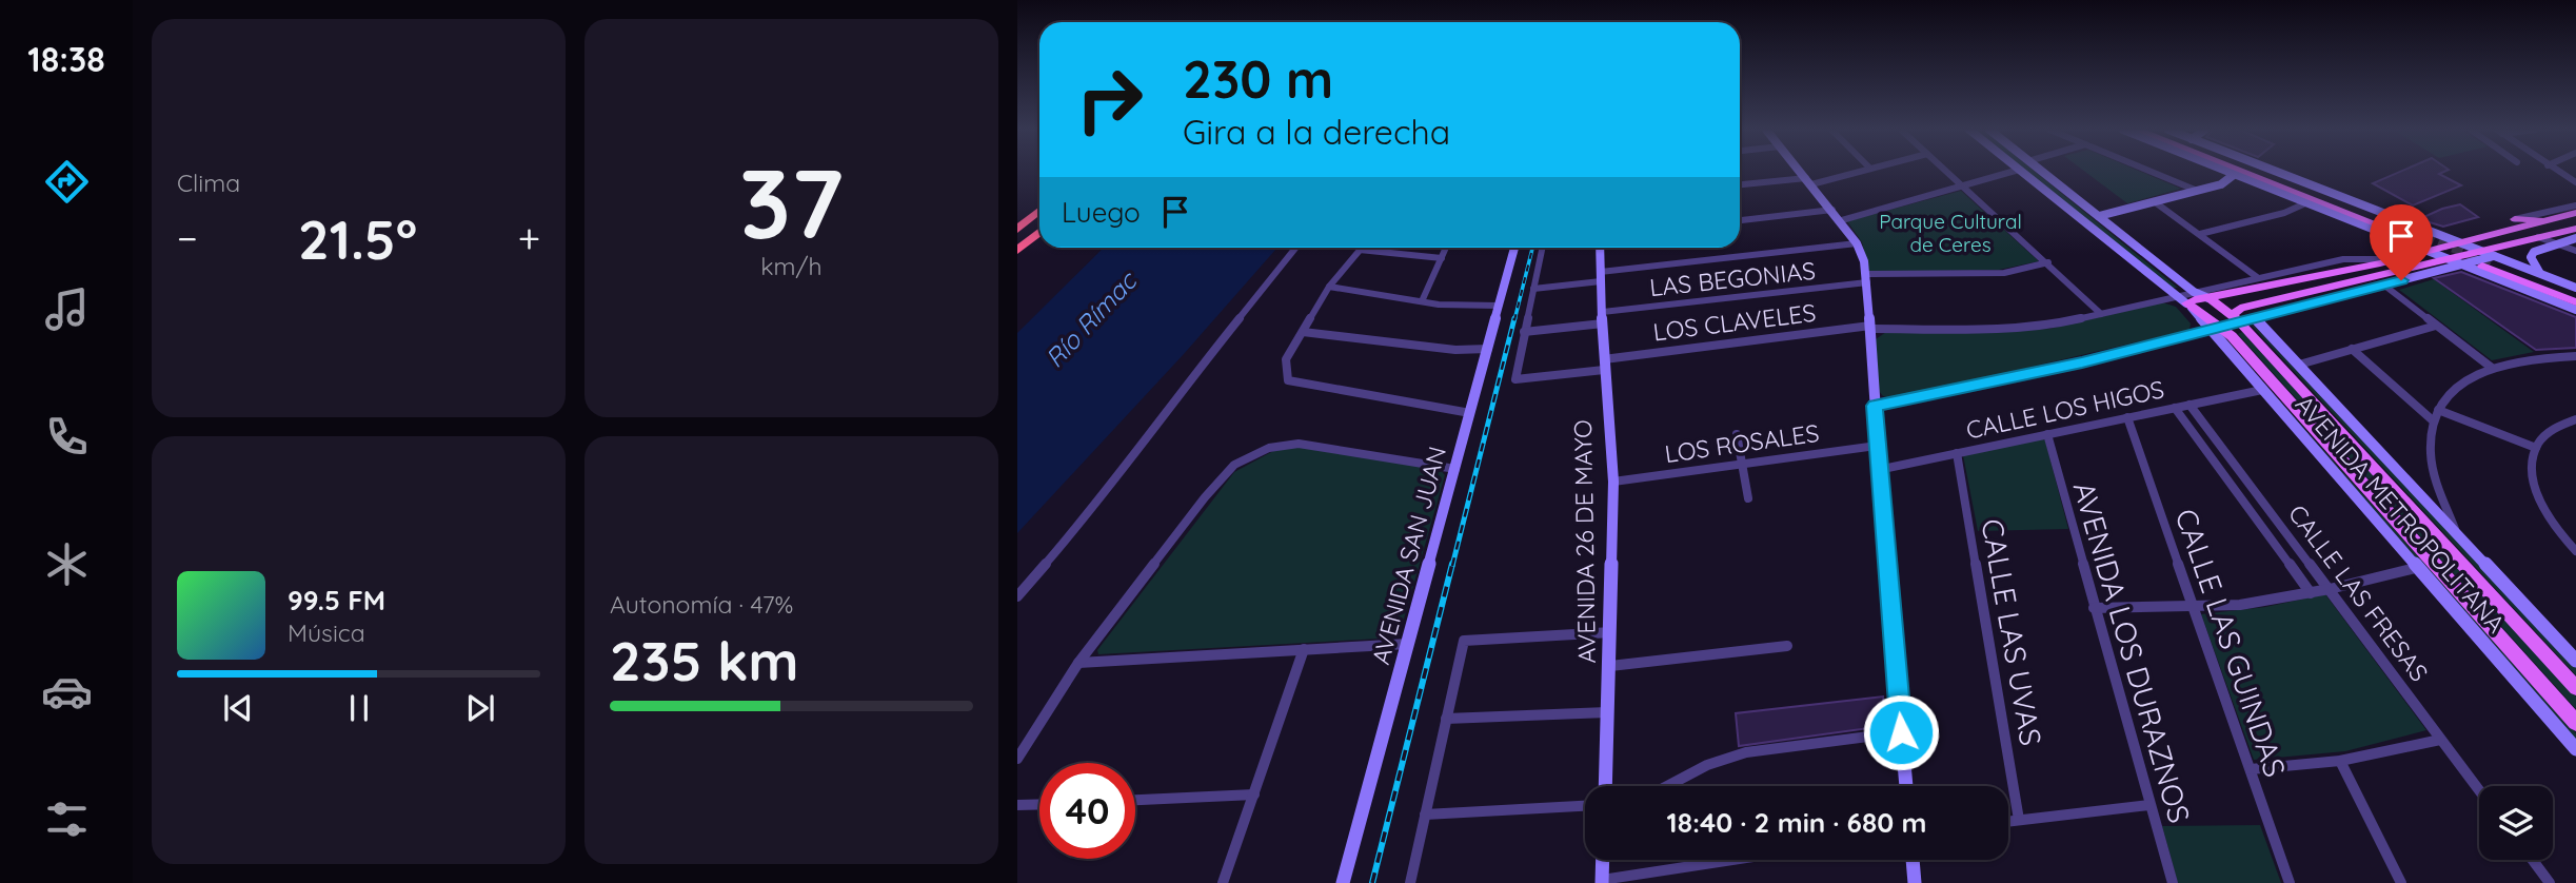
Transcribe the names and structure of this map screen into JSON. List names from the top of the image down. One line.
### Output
{"streets":{"main road":["AVENIDA METROPOLITANA"],"street":["LAS BEGONIAS","LOS CLAVELES","CALLE LOS HIGOS","LOS ROSALES","AVENIDA 26 DE MAYO","AVENIDA SAN JUAN","CALLE LAS FRESAS","CALLE LAS UVAS","CALLE LAS GUINDAS","AVENIDA LOS DURAZNOS"]},"crossings":[["LAS BEGONIAS","LOS CLAVELES"],["LAS BEGONIAS","AVENIDA 26 DE MAYO"],["LOS CLAVELES","AVENIDA METROPOLITANA"],["LOS CLAVELES","AVENIDA 26 DE MAYO"],["CALLE LOS HIGOS","AVENIDA METROPOLITANA"],["CALLE LOS HIGOS","CALLE LAS FRESAS"],["CALLE LOS HIGOS","CALLE LAS UVAS"],["CALLE LOS HIGOS","CALLE LAS GUINDAS"],["CALLE LOS HIGOS","AVENIDA LOS DURAZNOS"],["LOS ROSALES","AVENIDA 26 DE MAYO"]],"water":["Río Rímac"],"parks":["Parque Cultural de Ceres"],"page":{"tabs":"18:38","tile":["Clima",["37","km/h"],["Autonomía · 47%","235 km"]],"turn":["230 m","Gira a la derecha"],"then":"Luego","heat":["−","21.5°","+"],"song":["99.5 FM","Música"],"limit":"40","trip":"18:40 · 2 min · 680 m"}}
